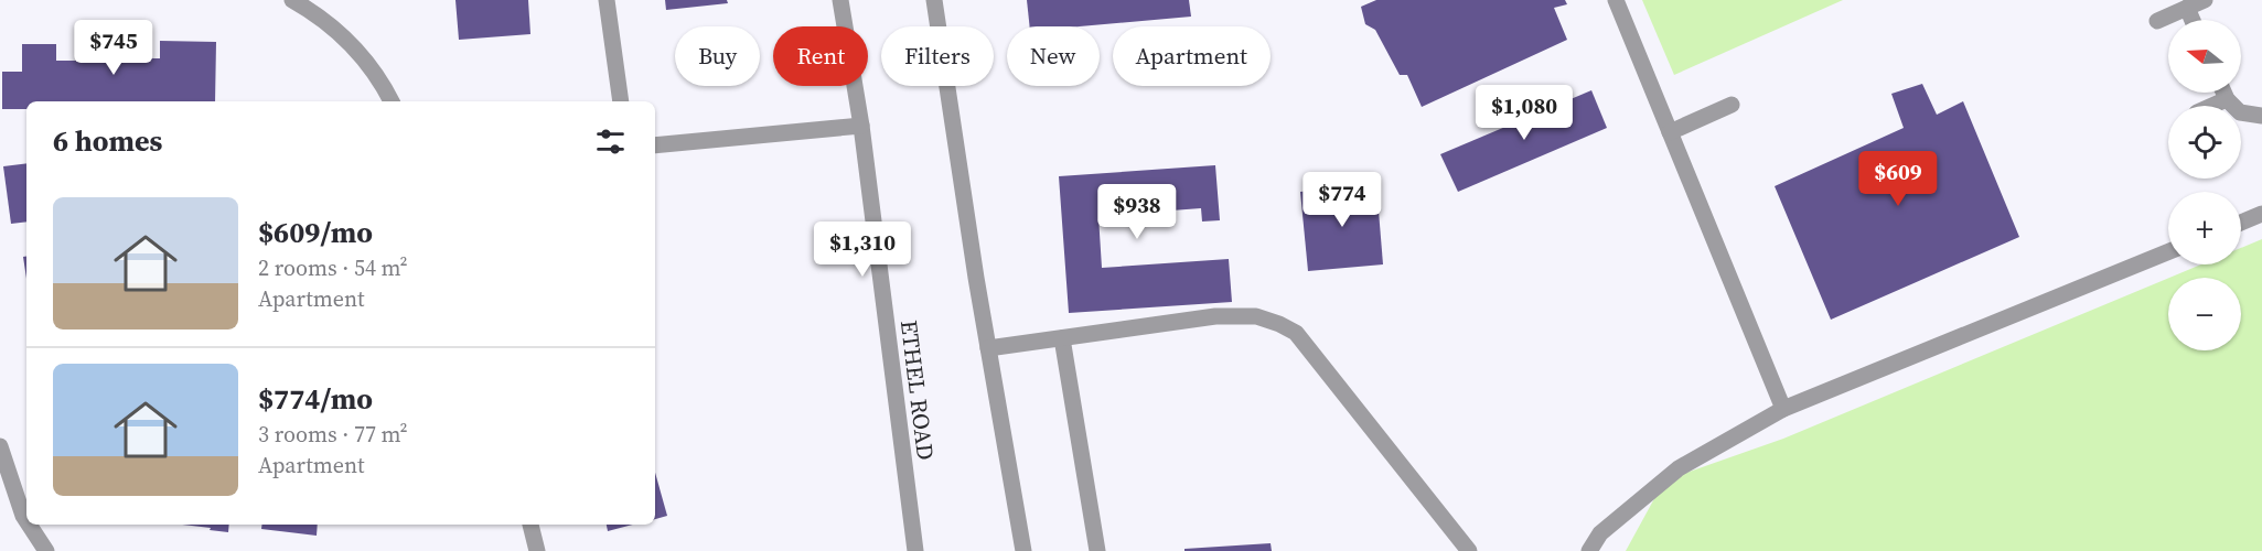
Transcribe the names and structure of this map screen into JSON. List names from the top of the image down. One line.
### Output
{"streets":{"street":["ETHEL ROAD"]},"north":"left","page":{"map_buttons":["+","−"],"price":["$745","$1,080","$609","$774","$938","$1,310"],"chip":["Buy","Rent","Filters","New","Apartment"],"heading":"6 homes","list":[{"name":"$609/mo","note":"2 rooms · 54 m² · Apartment"},{"name":"$774/mo","note":"3 rooms · 77 m² · Apartment"}]}}
